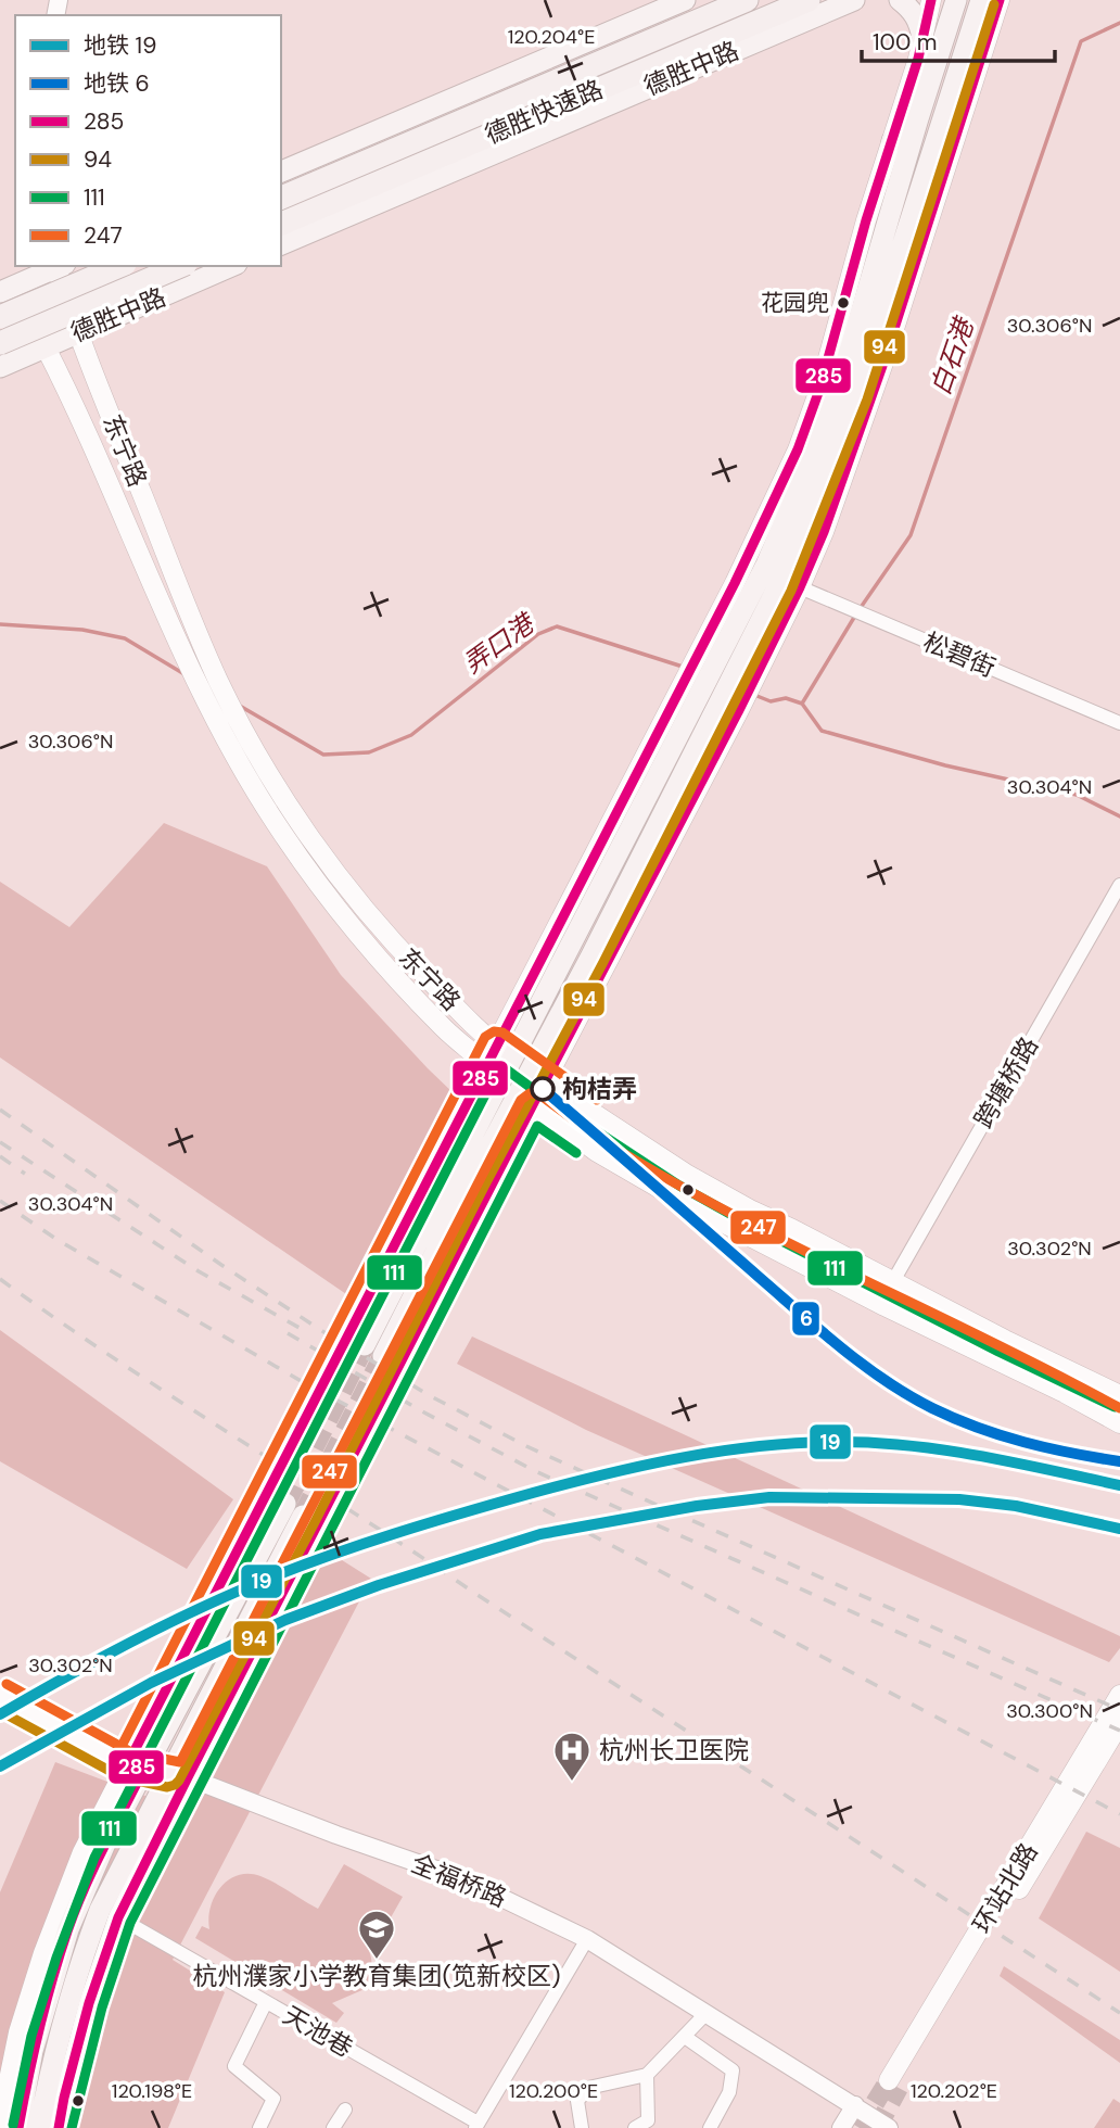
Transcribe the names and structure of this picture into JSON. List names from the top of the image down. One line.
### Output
{"streets":{"highway":["德胜快速路"],"main road":["德胜中路","东宁路","环站北路"],"street":["松碧街","跨塘桥路","全福桥路","天池巷"]},"crossings":[["德胜中路","东宁路"],["东宁路","跨塘桥路"]],"water":["白石港","弄口港"],"places":{"other":["花园兜","枸桔弄"],"hospital":["杭州长卫医院"],"school or university":["杭州濮家小学教育集团(笕新校区)"]},"lines":["transit line 285","transit line 94","transit line 247","transit line 111","metro line 6","metro line 19"],"legend":["地铁 19","地铁 6","285","94","111","247"],"scale_bar":"100 m","coordinates":["120.204°E","30.306°N","30.304°N","30.302°N","30.300°N","120.198°E","120.200°E","120.202°E"]}
